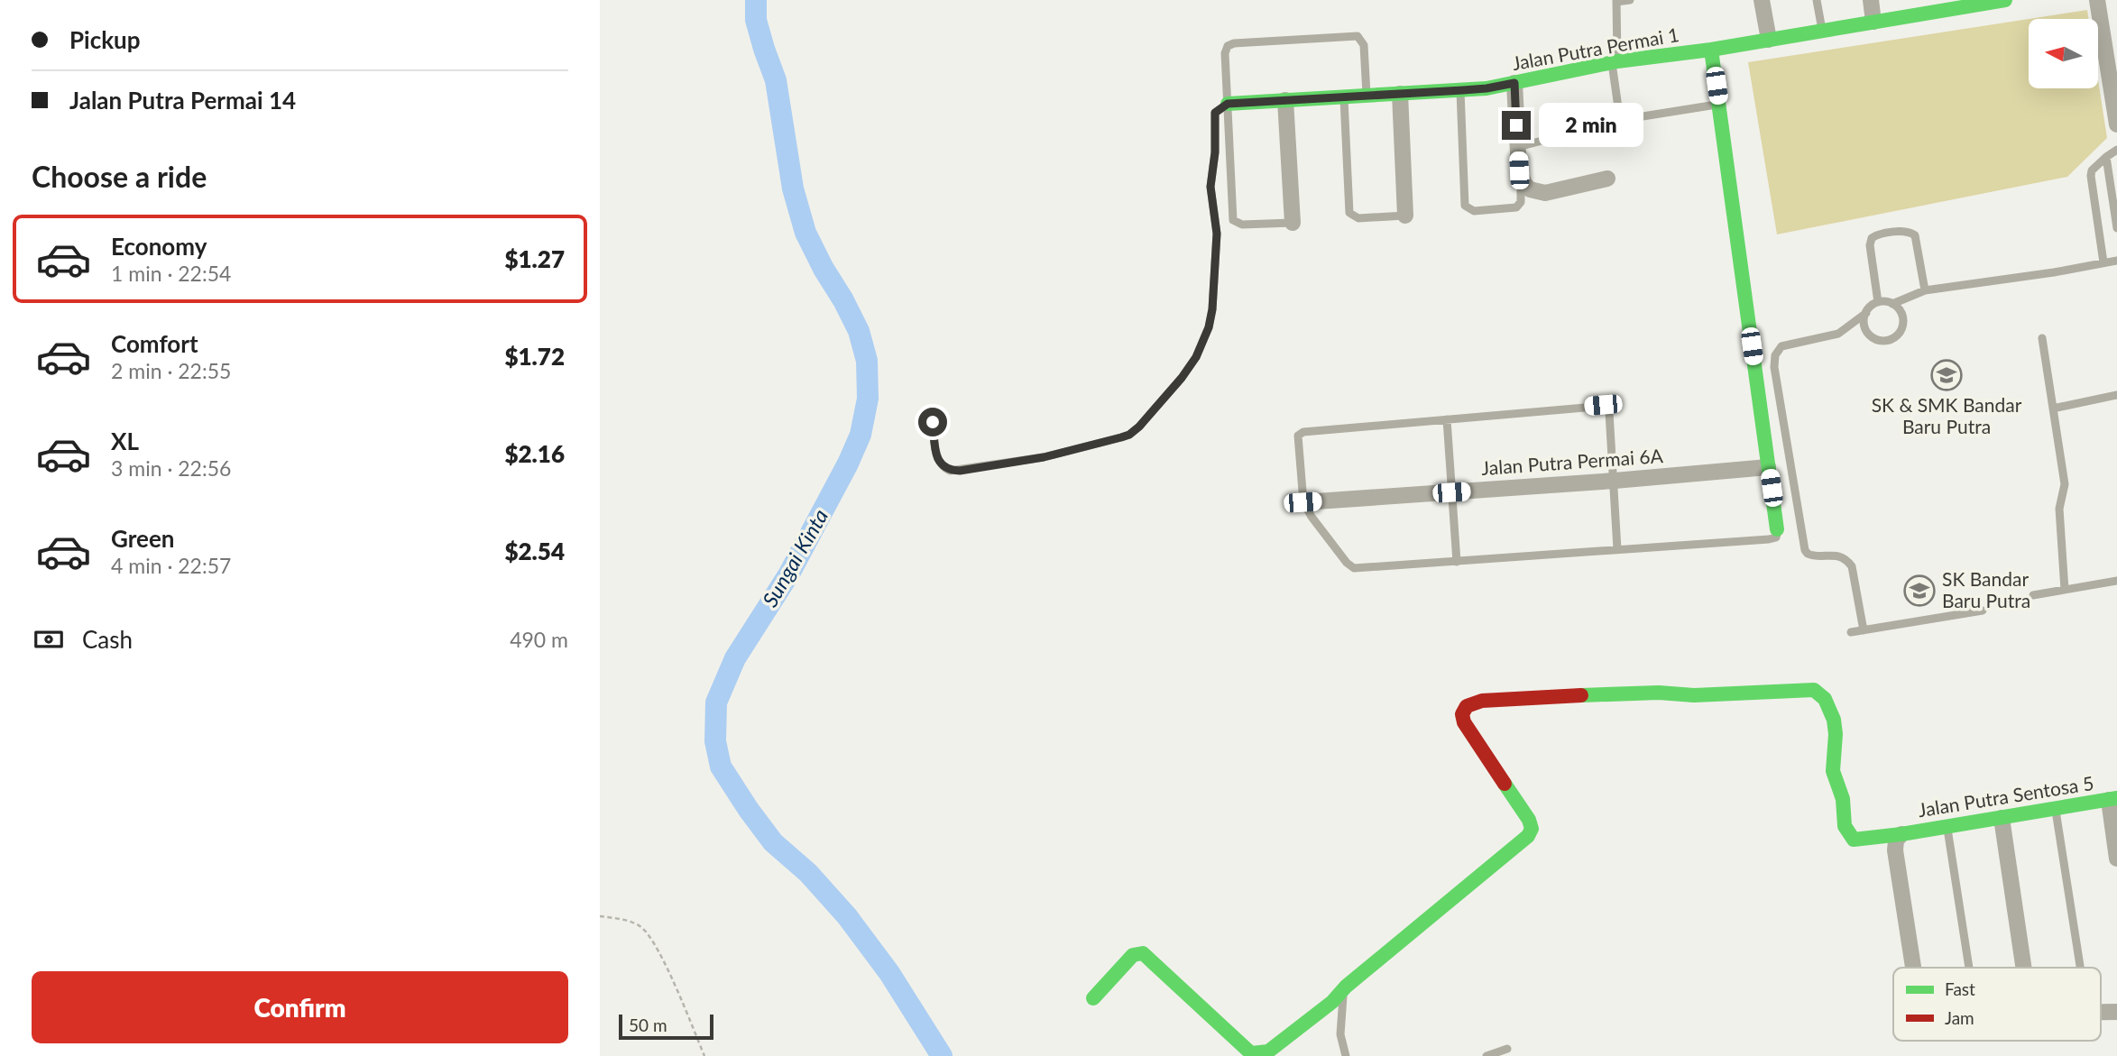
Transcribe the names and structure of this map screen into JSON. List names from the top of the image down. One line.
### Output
{"streets":{"street":["Jalan Putra Permai 1","Jalan Putra Permai 6A","Jalan Putra Sentosa 5"]},"water":["Sungai Kinta"],"places":{"school or university":["SK & SMK Bandar Baru Putra","SK Bandar Baru Putra"]},"legend":["Fast","Jam"],"scale_bar":"50 m","north":"left","page":{"banner":["Pickup","Jalan Putra Permai 14"],"bubble":"2 min","heading":"Choose a ride","list":[{"name":"Economy","note":"1 min · 22:54","value":"$1.27"},{"name":"Comfort","note":"2 min · 22:55","value":"$1.72"},{"name":"XL","note":"3 min · 22:56","value":"$2.16"},{"name":"Green","note":"4 min · 22:57","value":"$2.54"}],"pay":["Cash","490 m"],"buttons":"Confirm","scale":"50 m"}}
